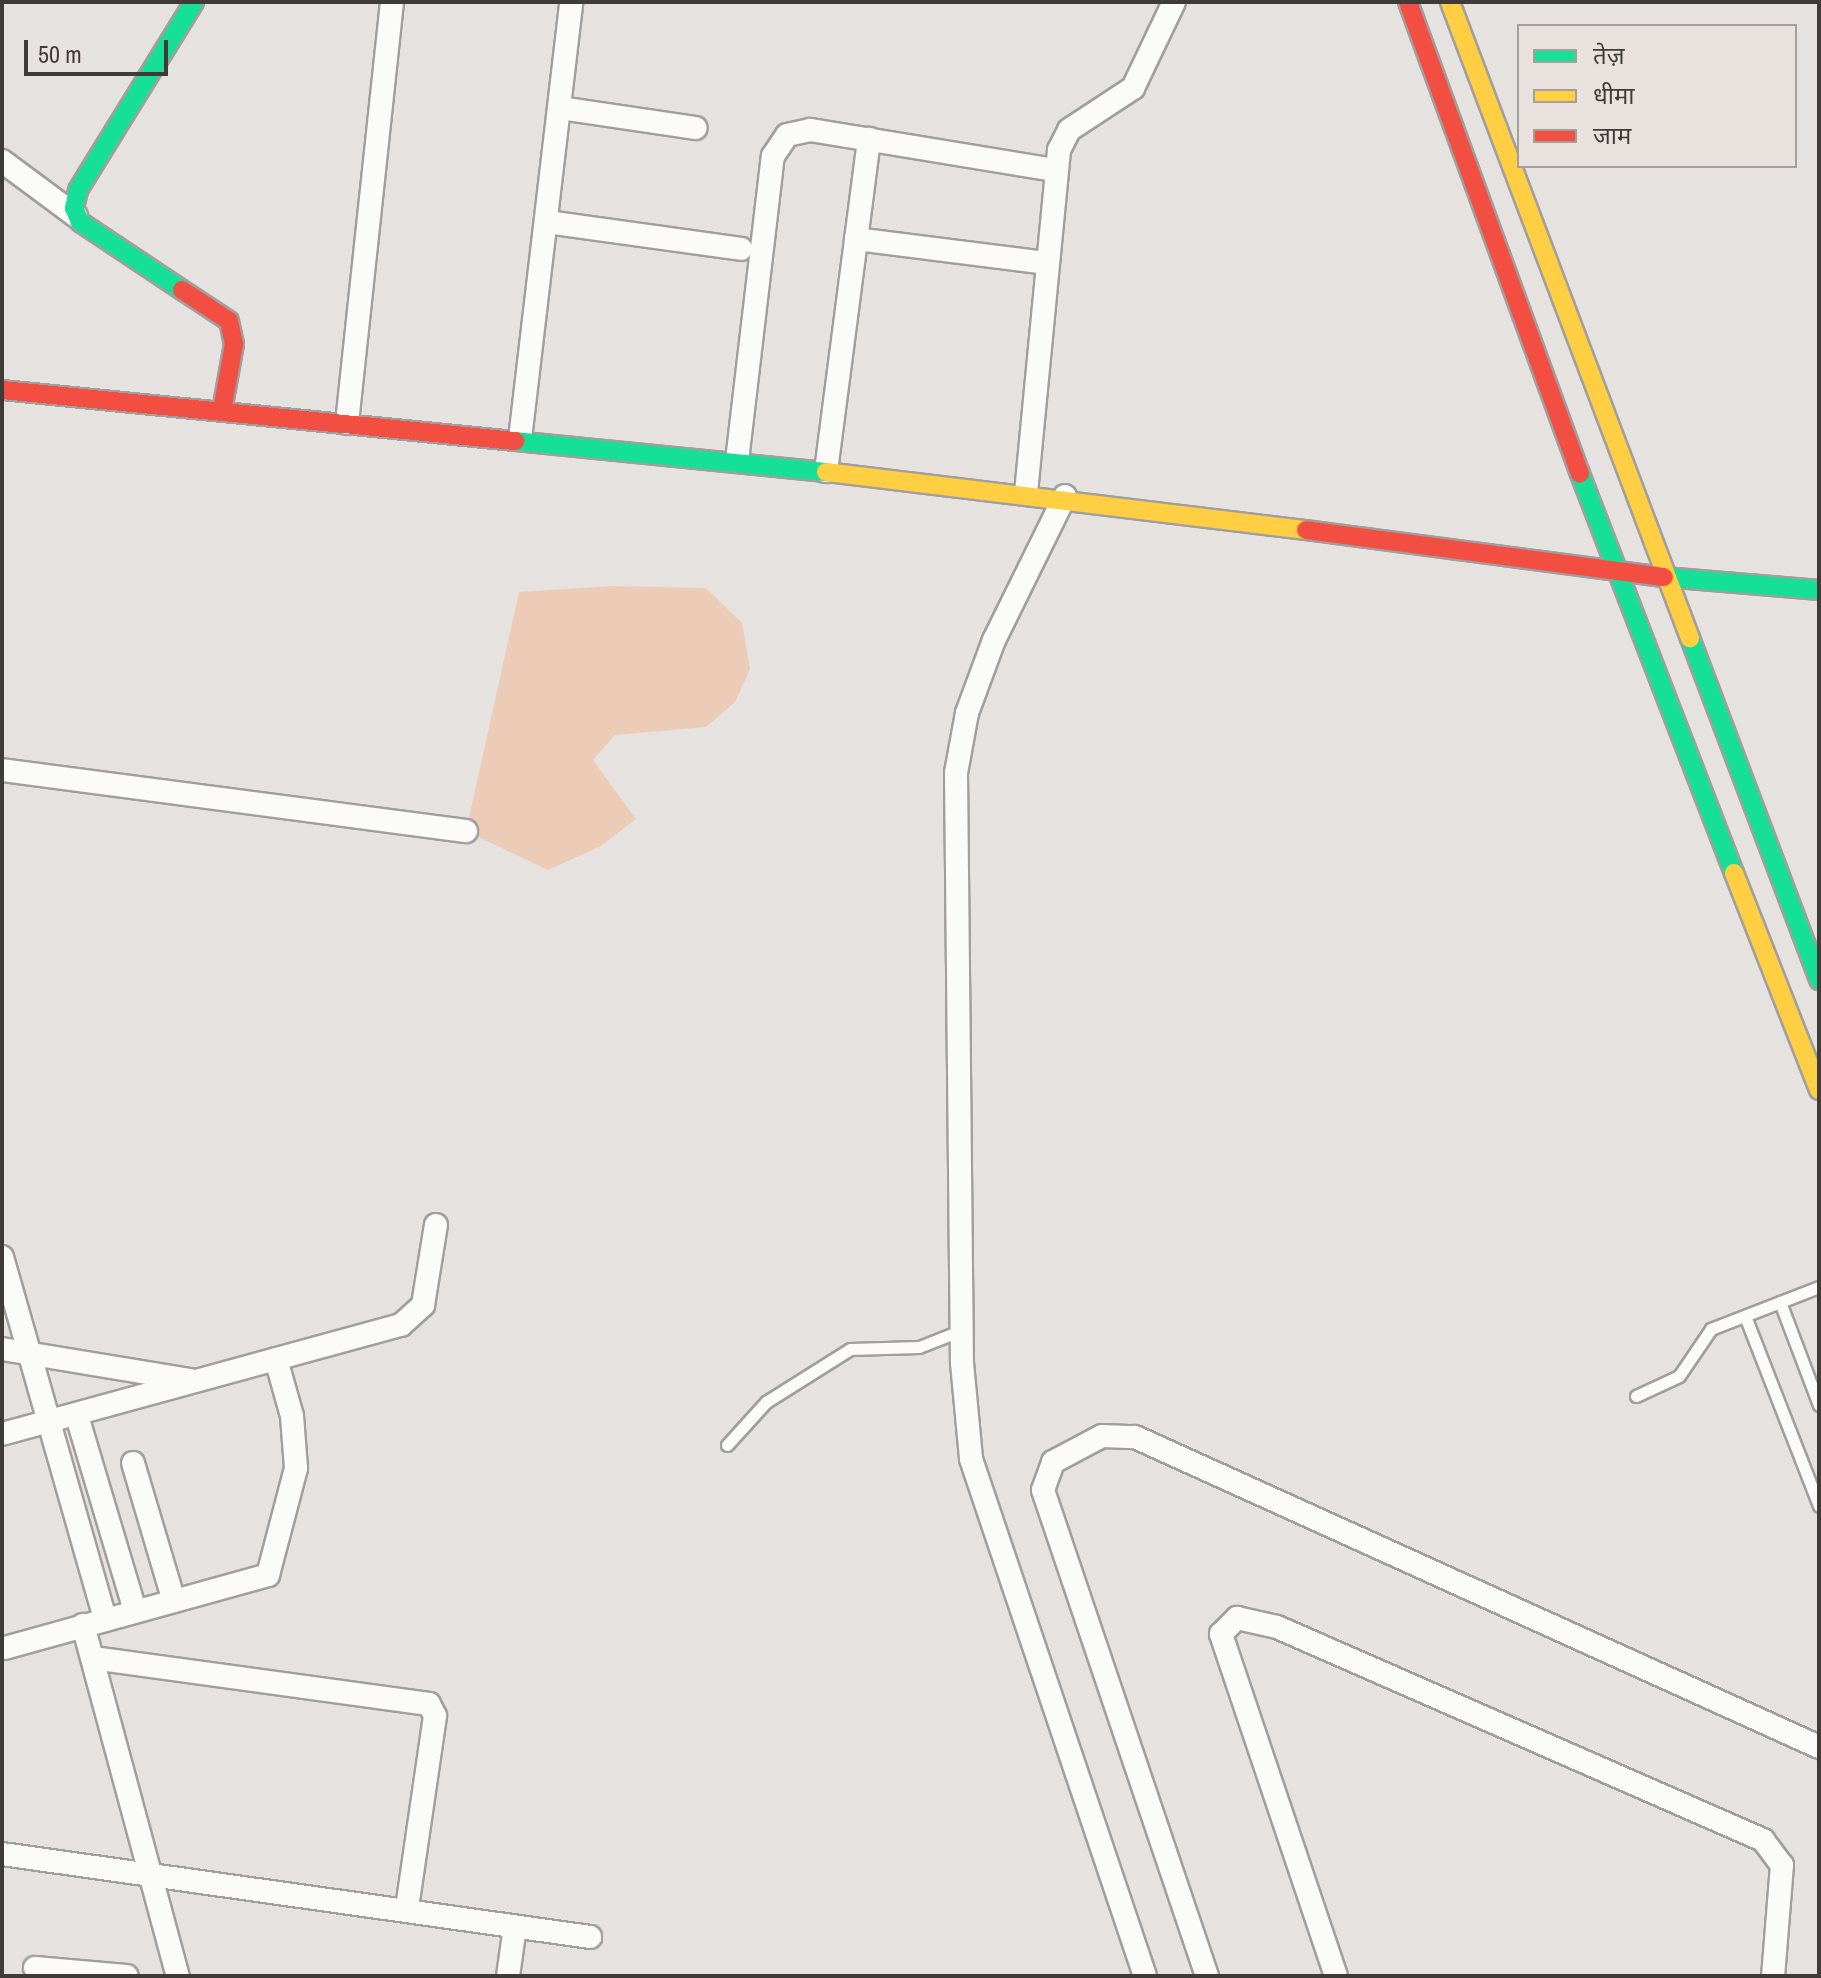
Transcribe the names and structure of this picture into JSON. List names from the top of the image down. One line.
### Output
{"legend":["तेज़","धीमा","जाम"],"scale_bar":"50 m"}
